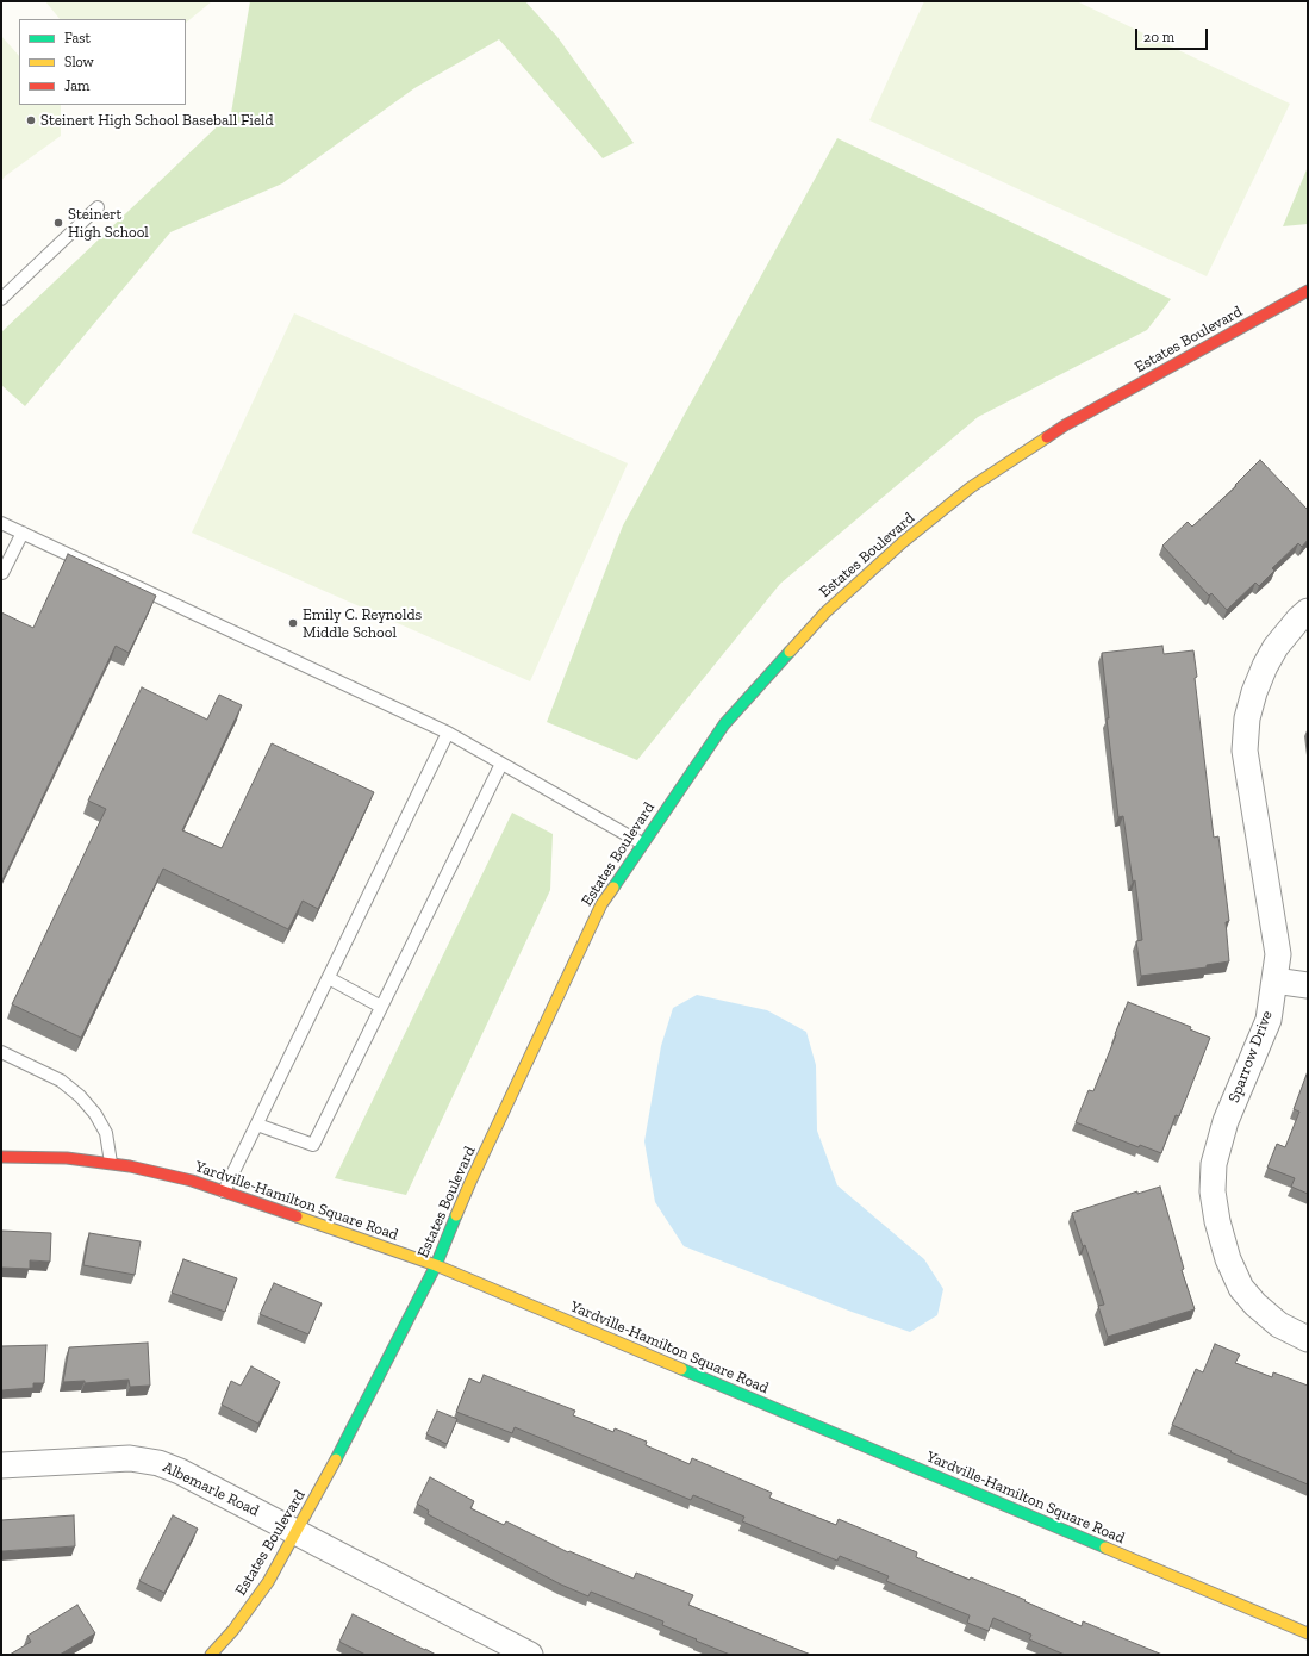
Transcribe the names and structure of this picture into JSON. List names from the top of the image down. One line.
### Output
{"streets":{"street":["Estates Boulevard","Sparrow Drive","Yardville-Hamilton Square Road","Albemarle Road"]},"crossings":[["Estates Boulevard","Yardville-Hamilton Square Road"],["Estates Boulevard","Albemarle Road"]],"places":["Steinert High School Baseball Field","Steinert High School","Emily C. Reynolds Middle School"],"legend":["Fast","Slow","Jam"],"scale_bar":"20 m"}
